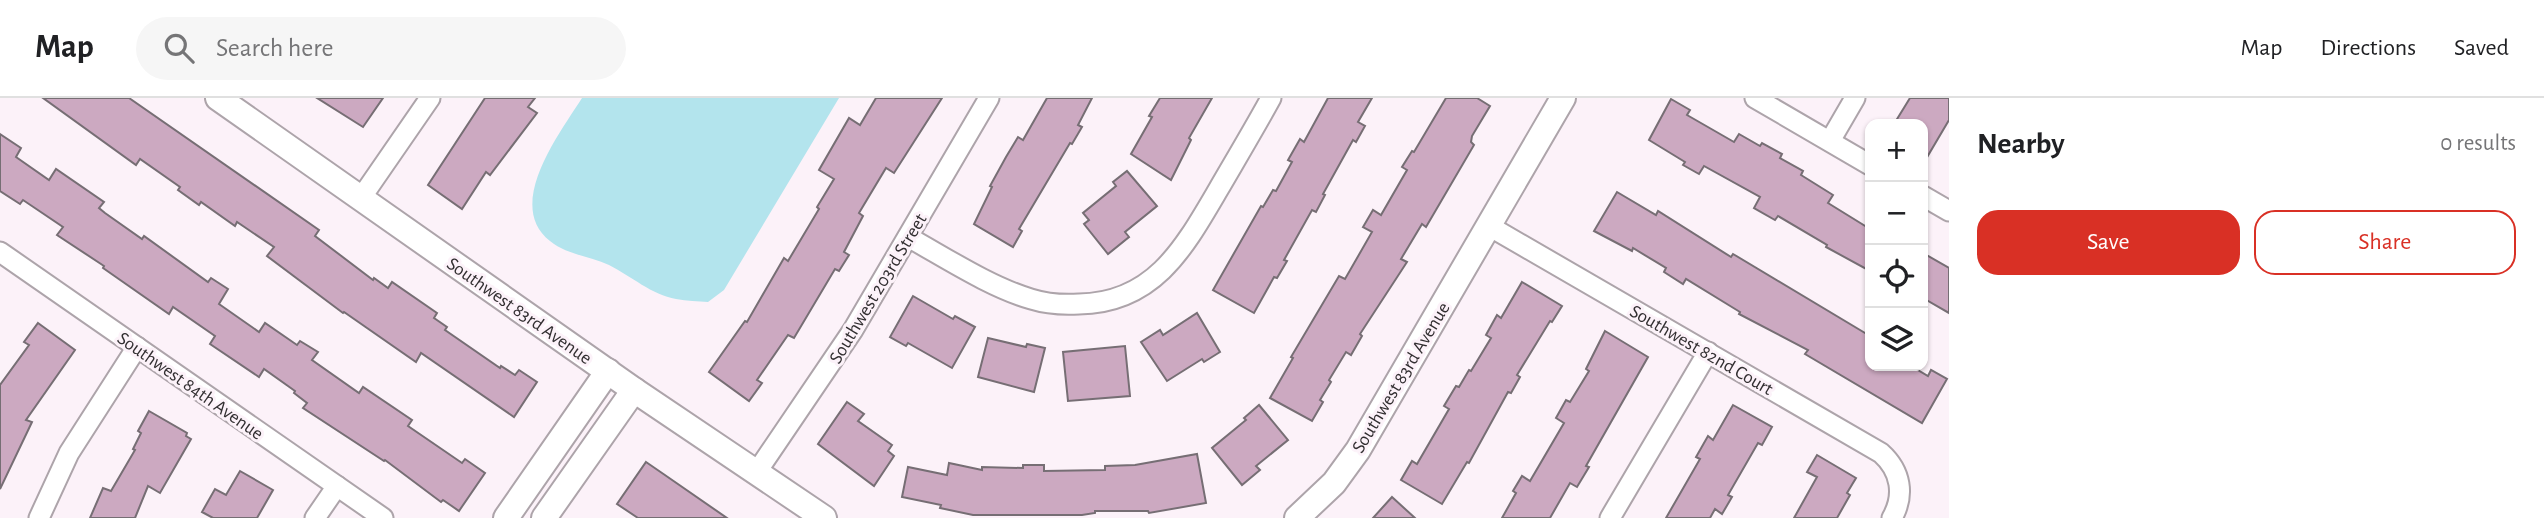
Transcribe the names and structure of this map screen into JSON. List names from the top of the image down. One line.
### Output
{"streets":{"street":["Southwest 203rd Street","Southwest 83rd Avenue","Southwest 82nd Court","Southwest 84th Avenue"]},"crossings":[["Southwest 203rd Street","Southwest 83rd Avenue"],["Southwest 83rd Avenue","Southwest 82nd Court"]],"page":{"header":"Map","search":"Search here","nav":["Map","Directions","Saved"],"heading":["Nearby","0 results"],"map_buttons":["+","−"],"buttons":["Save","Share"]}}
